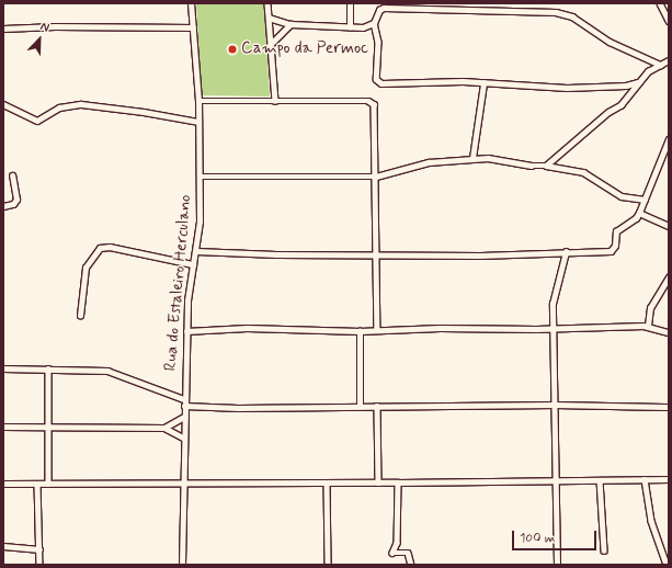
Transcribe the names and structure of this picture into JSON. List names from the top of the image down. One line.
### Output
{"streets":{"street":["Rua do Estaleiro Herculano"]},"places":["Campo da Permoc"],"scale_bar":"100 m","north":"top right"}
